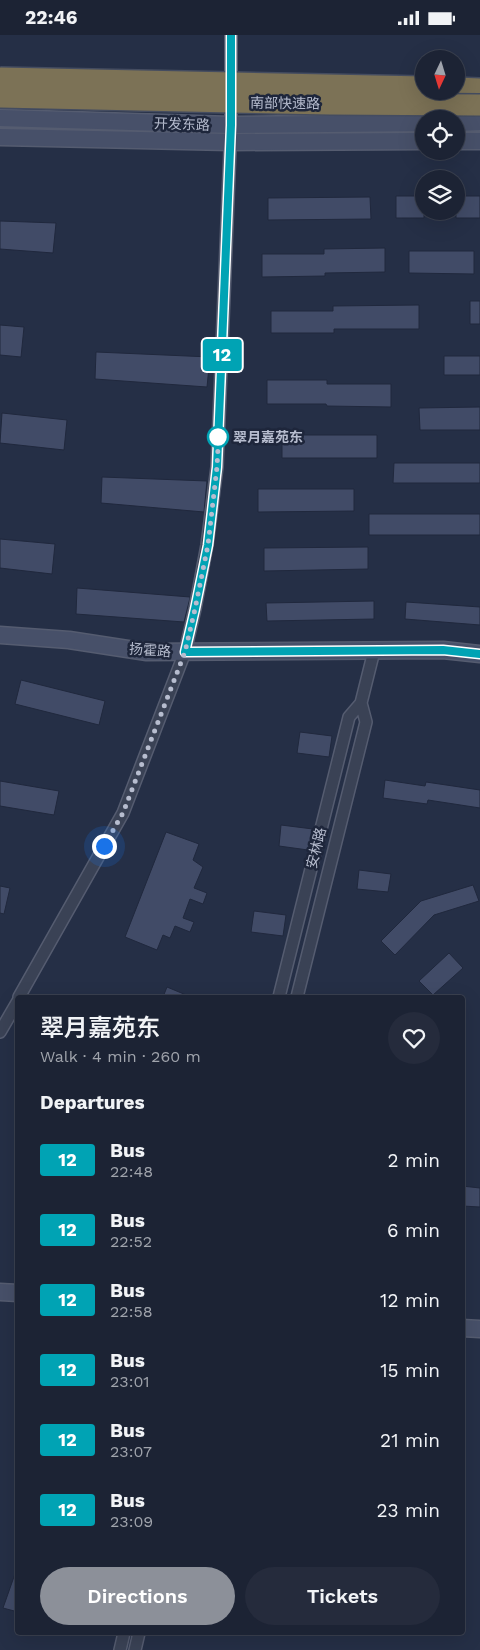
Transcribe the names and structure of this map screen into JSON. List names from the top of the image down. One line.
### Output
{"streets":{"highway":["南部快速路"],"main road":["开发东路","扬霍路"],"street":["安林路"]},"crossings":[["扬霍路","安林路"]],"places":["翠月嘉苑东"],"lines":["bus line 12"],"north":"bottom","page":{"status":"22:46","on_map":"12","heading":[["翠月嘉苑东","Walk · 4 min · 260 m"],"Departures"],"list":[{"mark":"12","name":"Bus","note":"22:48","value":"2 min"},{"mark":"12","name":"Bus","note":"22:52","value":"6 min"},{"mark":"12","name":"Bus","note":"22:58","value":"12 min"},{"mark":"12","name":"Bus","note":"23:01","value":"15 min"},{"mark":"12","name":"Bus","note":"23:07","value":"21 min"},{"mark":"12","name":"Bus","note":"23:09","value":"23 min"}],"buttons":["Directions","Tickets"]}}
